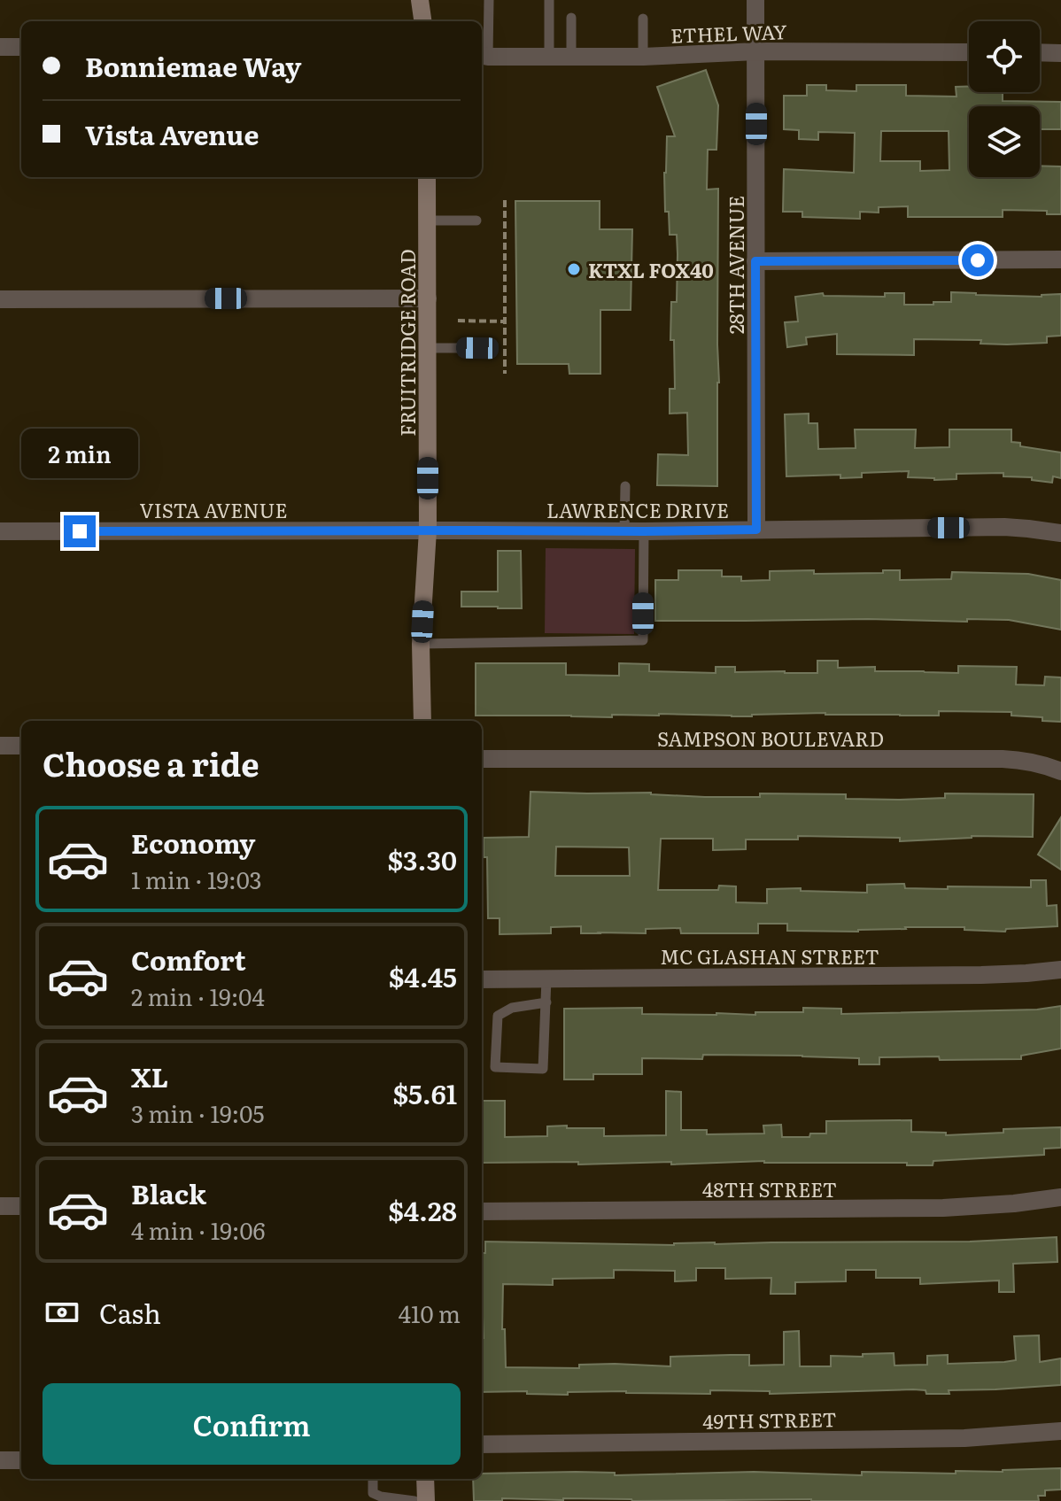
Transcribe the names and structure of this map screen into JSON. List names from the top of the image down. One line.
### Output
{"streets":{"main road":["FRUITRIDGE ROAD"],"street":["ETHEL WAY","28TH AVENUE","VISTA AVENUE","LAWRENCE DRIVE","SAMPSON BOULEVARD","MC GLASHAN STREET","48TH STREET","49TH STREET"]},"crossings":[["ETHEL WAY","28TH AVENUE"],["28TH AVENUE","LAWRENCE DRIVE"],["FRUITRIDGE ROAD","VISTA AVENUE"],["FRUITRIDGE ROAD","LAWRENCE DRIVE"],["VISTA AVENUE","LAWRENCE DRIVE"]],"places":["KTXL FOX40"],"page":{"banner":["Bonniemae Way","Vista Avenue"],"bubble":"2 min","heading":"Choose a ride","list":[{"name":"Economy","note":"1 min · 19:03","value":"$3.30"},{"name":"Comfort","note":"2 min · 19:04","value":"$4.45"},{"name":"XL","note":"3 min · 19:05","value":"$5.61"},{"name":"Black","note":"4 min · 19:06","value":"$4.28"}],"pay":["Cash","410 m"],"buttons":"Confirm"}}
